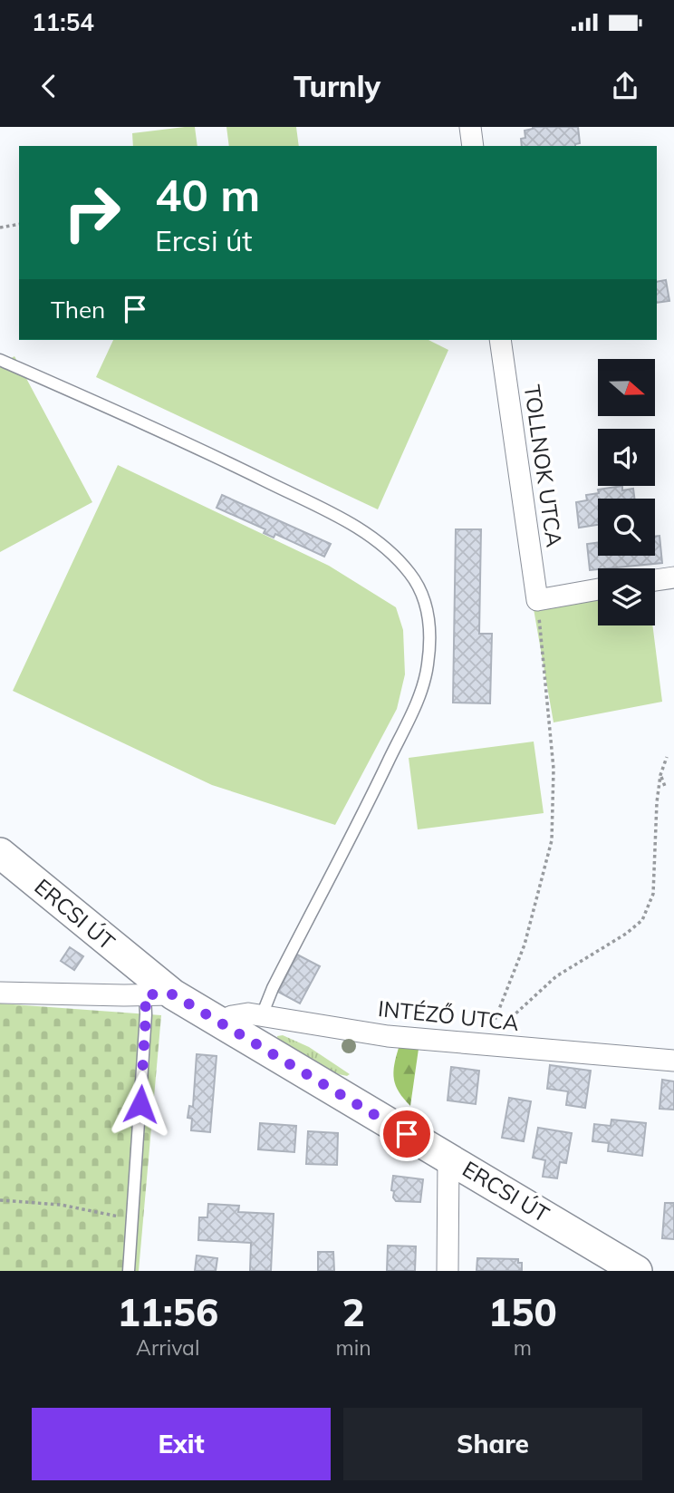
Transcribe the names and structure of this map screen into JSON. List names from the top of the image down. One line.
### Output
{"streets":{"main road":["ERCSI ÚT"],"street":["TOLLNOK UTCA","INTÉZŐ UTCA"]},"crossings":[["ERCSI ÚT","INTÉZŐ UTCA"]],"north":"right","page":{"status":"11:54","header":"Turnly","turn":["40 m","Ercsi út"],"then":"Then","eta":["11:56","Arrival","2","min","150","m"],"buttons":["Exit","Share"]}}
